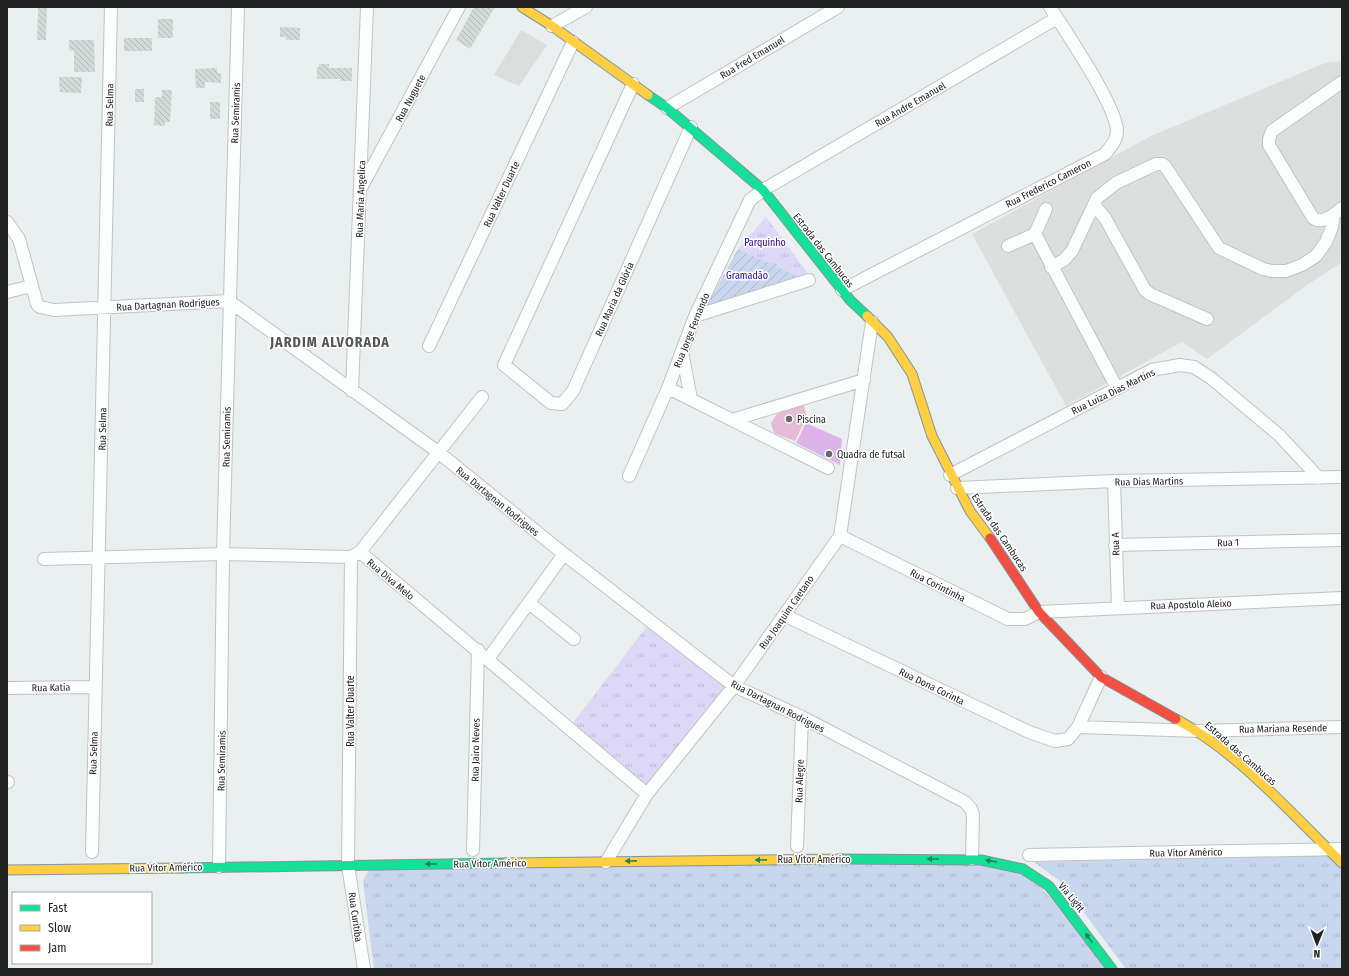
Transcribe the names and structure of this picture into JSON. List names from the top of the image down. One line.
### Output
{"streets":{"street":["Rua Fred Emanuel","Rua Nuguete","Rua Andre Emanuel","Rua Selma","Rua Semiramis","Rua Frederico Cameron","Rua Valter Duarte","Rua Maria Angelica","Estrada das Cambucas","Rua Maria da Glória","Rua Dartagnan Rodrigues","Rua Jorge Fernando","Rua Luiza Dias Martins","Rua Dias Martins","Rua 1","Rua A","Rua Diva Melo","Rua Corintinha","Rua Apostolo Aleixo","Rua Joaquim Caetano","Rua Dona Corinta","Rua Katia","Rua Mariana Resende","Rua Jairo Neves","Rua Alegre","Rua Vítor Américo","Via Light","Rua Curitiba"]},"crossings":[["Rua Fred Emanuel","Estrada das Cambucas"],["Rua Nuguete","Rua Maria Angelica"],["Rua Andre Emanuel","Rua Frederico Cameron"],["Rua Andre Emanuel","Estrada das Cambucas"],["Rua Andre Emanuel","Rua Jorge Fernando"],["Rua Selma","Rua Dartagnan Rodrigues"],["Rua Selma","Rua Katia"],["Rua Semiramis","Rua Dartagnan Rodrigues"],["Rua Semiramis","Rua Vítor Américo"],["Rua Frederico Cameron","Estrada das Cambucas"],["Rua Valter Duarte","Estrada das Cambucas"],["Rua Valter Duarte","Rua Diva Melo"],["Rua Valter Duarte","Rua Vítor Américo"],["Rua Valter Duarte","Rua Curitiba"],["Rua Maria Angelica","Rua Dartagnan Rodrigues"],["Estrada das Cambucas","Rua Maria da Glória"],["Estrada das Cambucas","Rua Jorge Fernando"],["Estrada das Cambucas","Rua Luiza Dias Martins"],["Estrada das Cambucas","Rua Dias Martins"],["Estrada das Cambucas","Rua Corintinha"],["Estrada das Cambucas","Rua Apostolo Aleixo"],["Estrada das Cambucas","Rua Joaquim Caetano"],["Estrada das Cambucas","Rua Dona Corinta"],["Estrada das Cambucas","Rua Mariana Resende"],["Estrada das Cambucas","Rua Vítor Américo"],["Rua Dartagnan Rodrigues","Rua Joaquim Caetano"],["Rua Dartagnan Rodrigues","Rua Alegre"],["Rua Dartagnan Rodrigues","Rua Vítor Américo"],["Rua Dartagnan Rodrigues","Via Light"],["Rua Luiza Dias Martins","Rua Dias Martins"],["Rua Dias Martins","Rua A"],["Rua 1","Rua A"],["Rua A","Rua Apostolo Aleixo"],["Rua Diva Melo","Rua Joaquim Caetano"],["Rua Diva Melo","Rua Jairo Neves"],["Rua Corintinha","Rua Apostolo Aleixo"],["Rua Corintinha","Rua Joaquim Caetano"],["Rua Joaquim Caetano","Rua Dona Corinta"],["Rua Joaquim Caetano","Rua Vítor Américo"],["Rua Vítor Américo","Via Light"],["Rua Vítor Américo","Rua Curitiba"]],"one_way":["Rua Vítor Américo","Via Light"],"districts":["JARDIM ALVORADA"],"parks":["Parquinho","Gramadão"],"places":["Piscina","Quadra de futsal"],"legend":["Fast","Slow","Jam"],"north":"bottom"}
